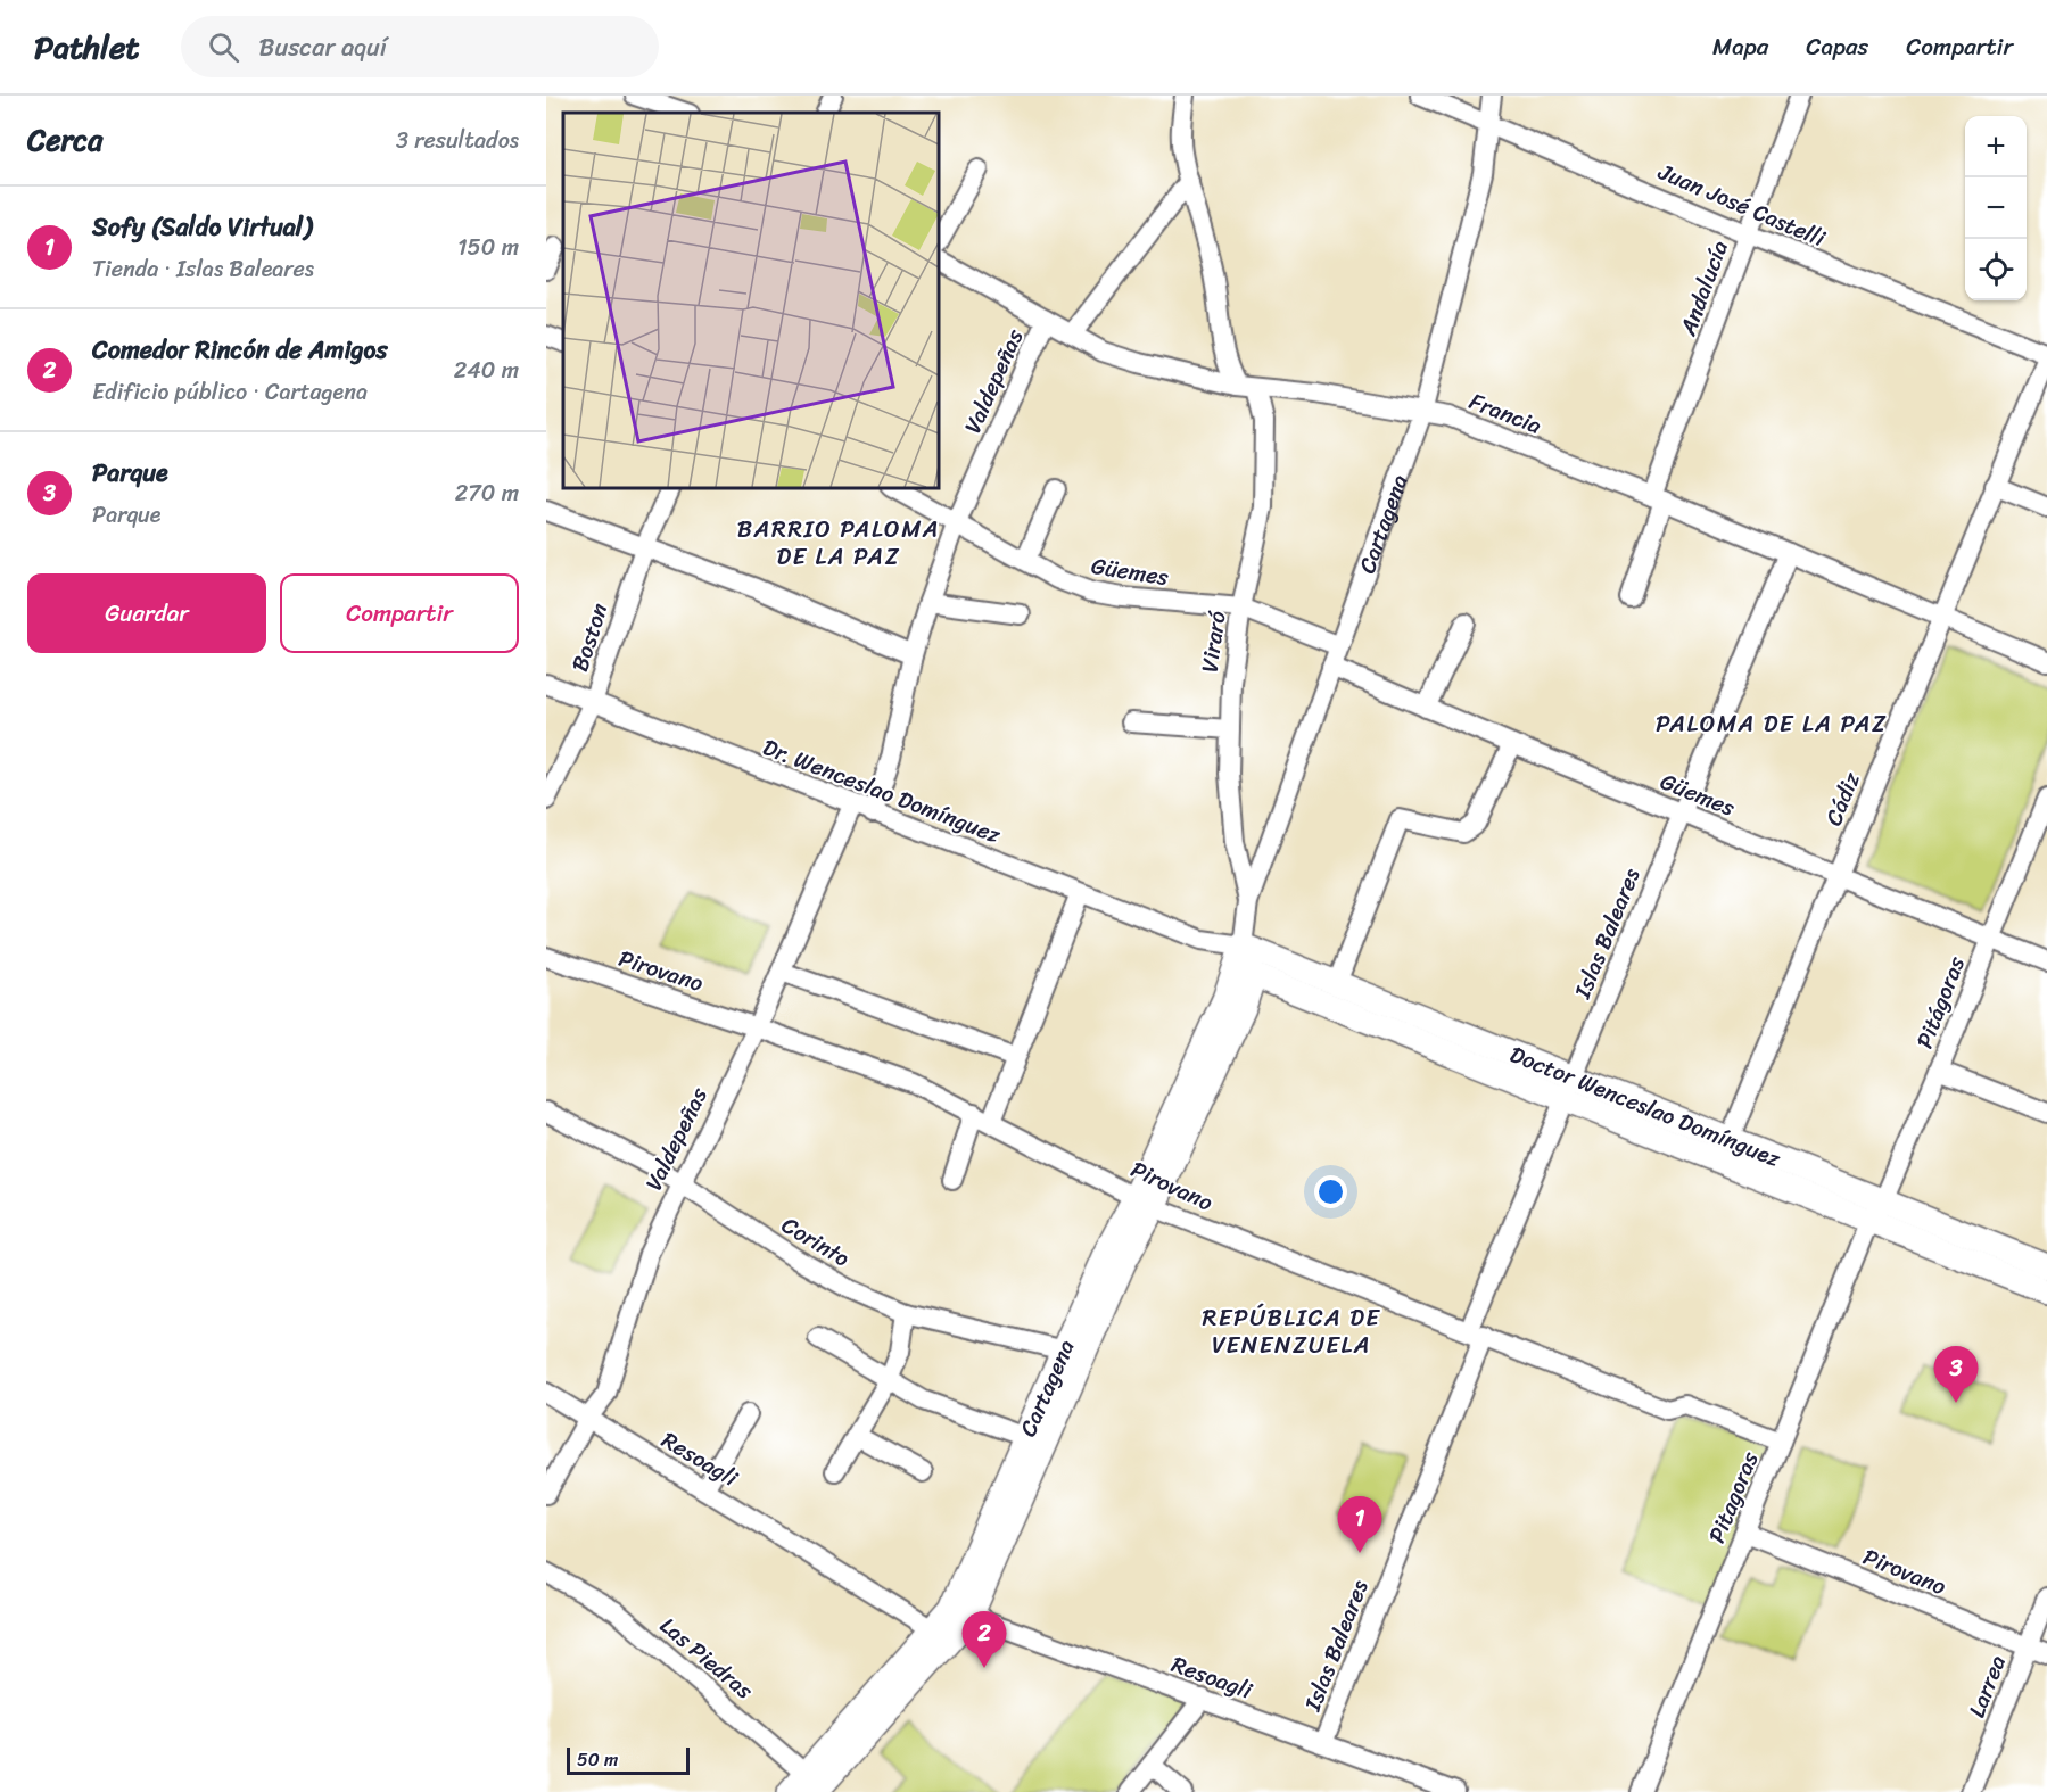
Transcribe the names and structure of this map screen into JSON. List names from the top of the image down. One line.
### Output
{"streets":{"main road":["Cartagena","Doctor Wenceslao Domínguez"],"street":["Juan José Castelli","Andalucía","Valdepeñas","Francia","Güemes","Boston","Viraró","Dr. Wenceslao Domínguez","Cádiz","Islas Baleares","Pirovano","Pitágoras","Corinto","Resoagli","Pitagoras","Las Piedras","Larrea"]},"crossings":[["Juan José Castelli","Andalucía"],["Juan José Castelli","Cartagena"],["Andalucía","Francia"],["Valdepeñas","Francia"],["Valdepeñas","Güemes"],["Valdepeñas","Dr. Wenceslao Domínguez"],["Valdepeñas","Pirovano"],["Valdepeñas","Corinto"],["Valdepeñas","Resoagli"],["Francia","Cartagena"],["Francia","Viraró"],["Francia","Cádiz"],["Francia","Islas Baleares"],["Cartagena","Güemes"],["Cartagena","Viraró"],["Cartagena","Dr. Wenceslao Domínguez"],["Cartagena","Pirovano"],["Cartagena","Doctor Wenceslao Domínguez"],["Cartagena","Corinto"],["Cartagena","Resoagli"],["Cartagena","Las Piedras"],["Güemes","Viraró"],["Güemes","Cádiz"],["Güemes","Islas Baleares"],["Güemes","Pitágoras"],["Boston","Dr. Wenceslao Domínguez"],["Dr. Wenceslao Domínguez","Doctor Wenceslao Domínguez"],["Cádiz","Doctor Wenceslao Domínguez"],["Islas Baleares","Pirovano"],["Islas Baleares","Doctor Wenceslao Domínguez"],["Islas Baleares","Resoagli"],["Pirovano","Pitagoras"],["Pirovano","Larrea"],["Pitágoras","Doctor Wenceslao Domínguez"],["Pitágoras","Pitagoras"],["Doctor Wenceslao Domínguez","Pitagoras"]],"districts":["BARRIO PALOMA DE LA PAZ","PALOMA DE LA PAZ","REPÚBLICA DE VENENZUELA"],"scale_bar":"50 m","page":{"header":"Pathlet","search":"Buscar aquí","nav":["Mapa","Capas","Compartir"],"heading":["Cerca","3 resultados"],"map_buttons":["+","−"],"list":[{"mark":"1","name":"Sofy (Saldo Virtual)","note":"Tienda · Islas Baleares","value":"150 m"},{"mark":"2","name":"Comedor Rincón de Amigos","note":"Edificio público · Cartagena","value":"240 m"},{"mark":"3","name":"Parque","note":"Parque","value":"270 m"}],"buttons":["Guardar","Compartir"],"pins":["3","1","2"],"scale":"50 m"}}
